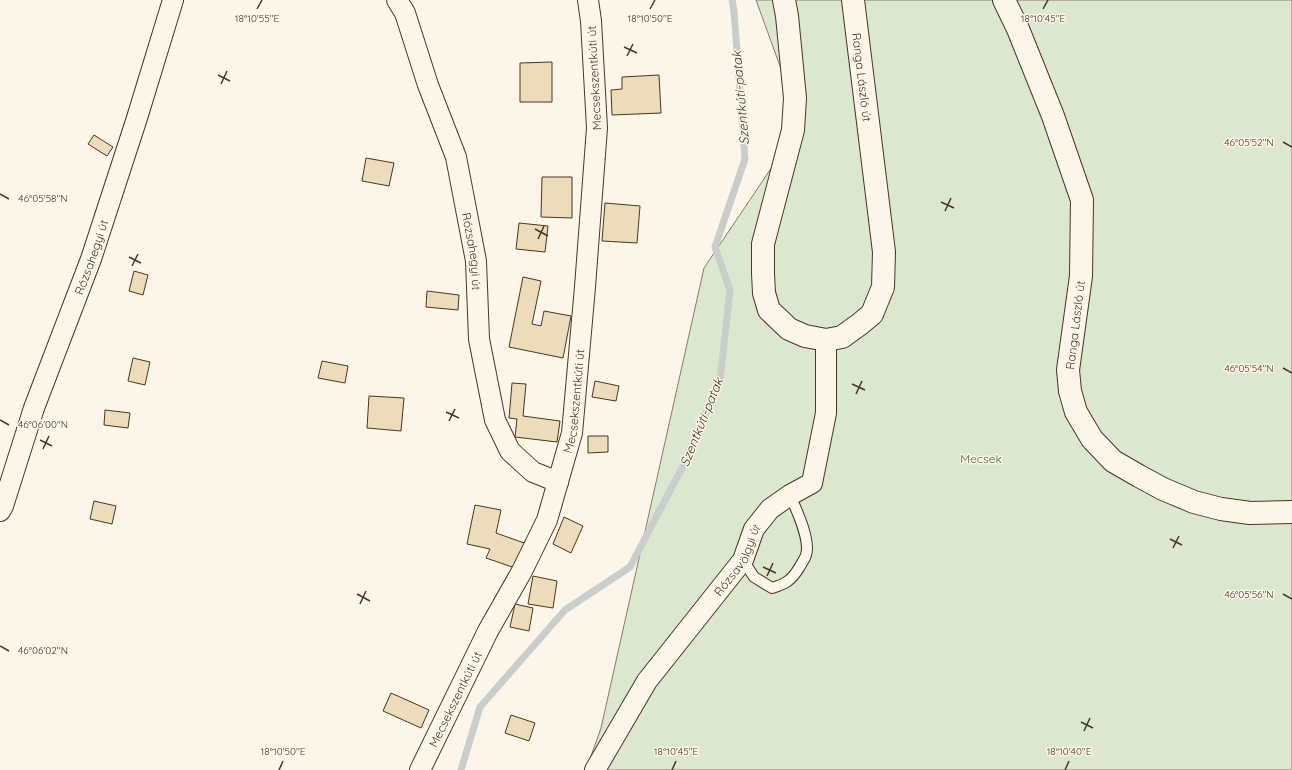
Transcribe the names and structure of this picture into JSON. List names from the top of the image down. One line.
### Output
{"streets":{"main road":["Ranga László út"],"street":["Mecsekszentkúti út","Rózsahegyi út","Rózsavölgyi út"]},"crossings":[["Ranga László út","Rózsavölgyi út"],["Mecsekszentkúti út","Rózsahegyi út"]],"water":["Szentkúti-patak"],"parks":["Mecsek"],"coordinates":["18°10'55\"E","18°10'50\"E","18°10'45\"E","46°05'52\"N","46°05'58\"N","46°05'54\"N","46°06'00\"N","46°05'56\"N","46°06'02\"N","18°10'40\"E"]}
